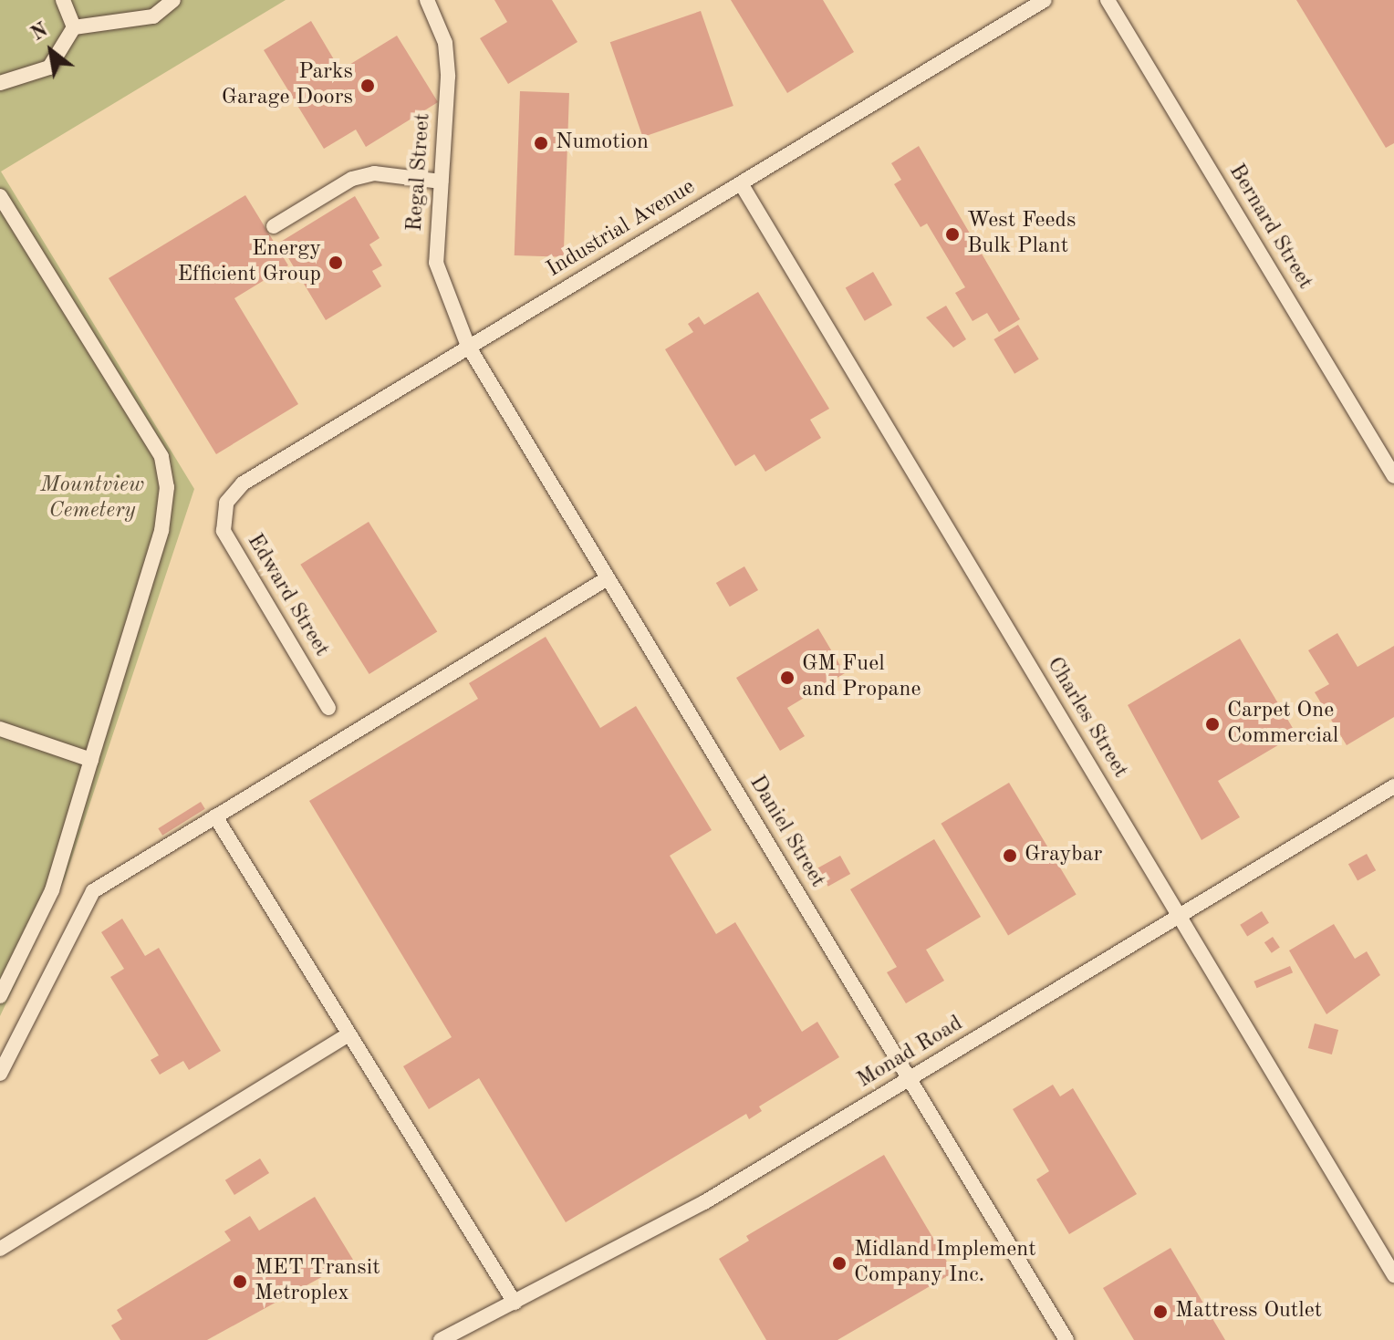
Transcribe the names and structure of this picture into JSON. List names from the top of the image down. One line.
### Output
{"streets":{"street":["Regal Street","Bernard Street","Industrial Avenue","Edward Street","Charles Street","Daniel Street","Monad Road"]},"crossings":[["Regal Street","Industrial Avenue"],["Regal Street","Daniel Street"],["Industrial Avenue","Edward Street"],["Industrial Avenue","Charles Street"],["Industrial Avenue","Daniel Street"],["Charles Street","Monad Road"],["Daniel Street","Monad Road"]],"parks":["Mountview Cemetery"],"places":["Parks Garage Doors","Numotion","West Feeds Bulk Plant","Energy Efficient Group","GM Fuel and Propane","Carpet One Commercial","Graybar","Midland Implement Company Inc.","MET Transit Metroplex","Mattress Outlet"],"north":"top left"}
